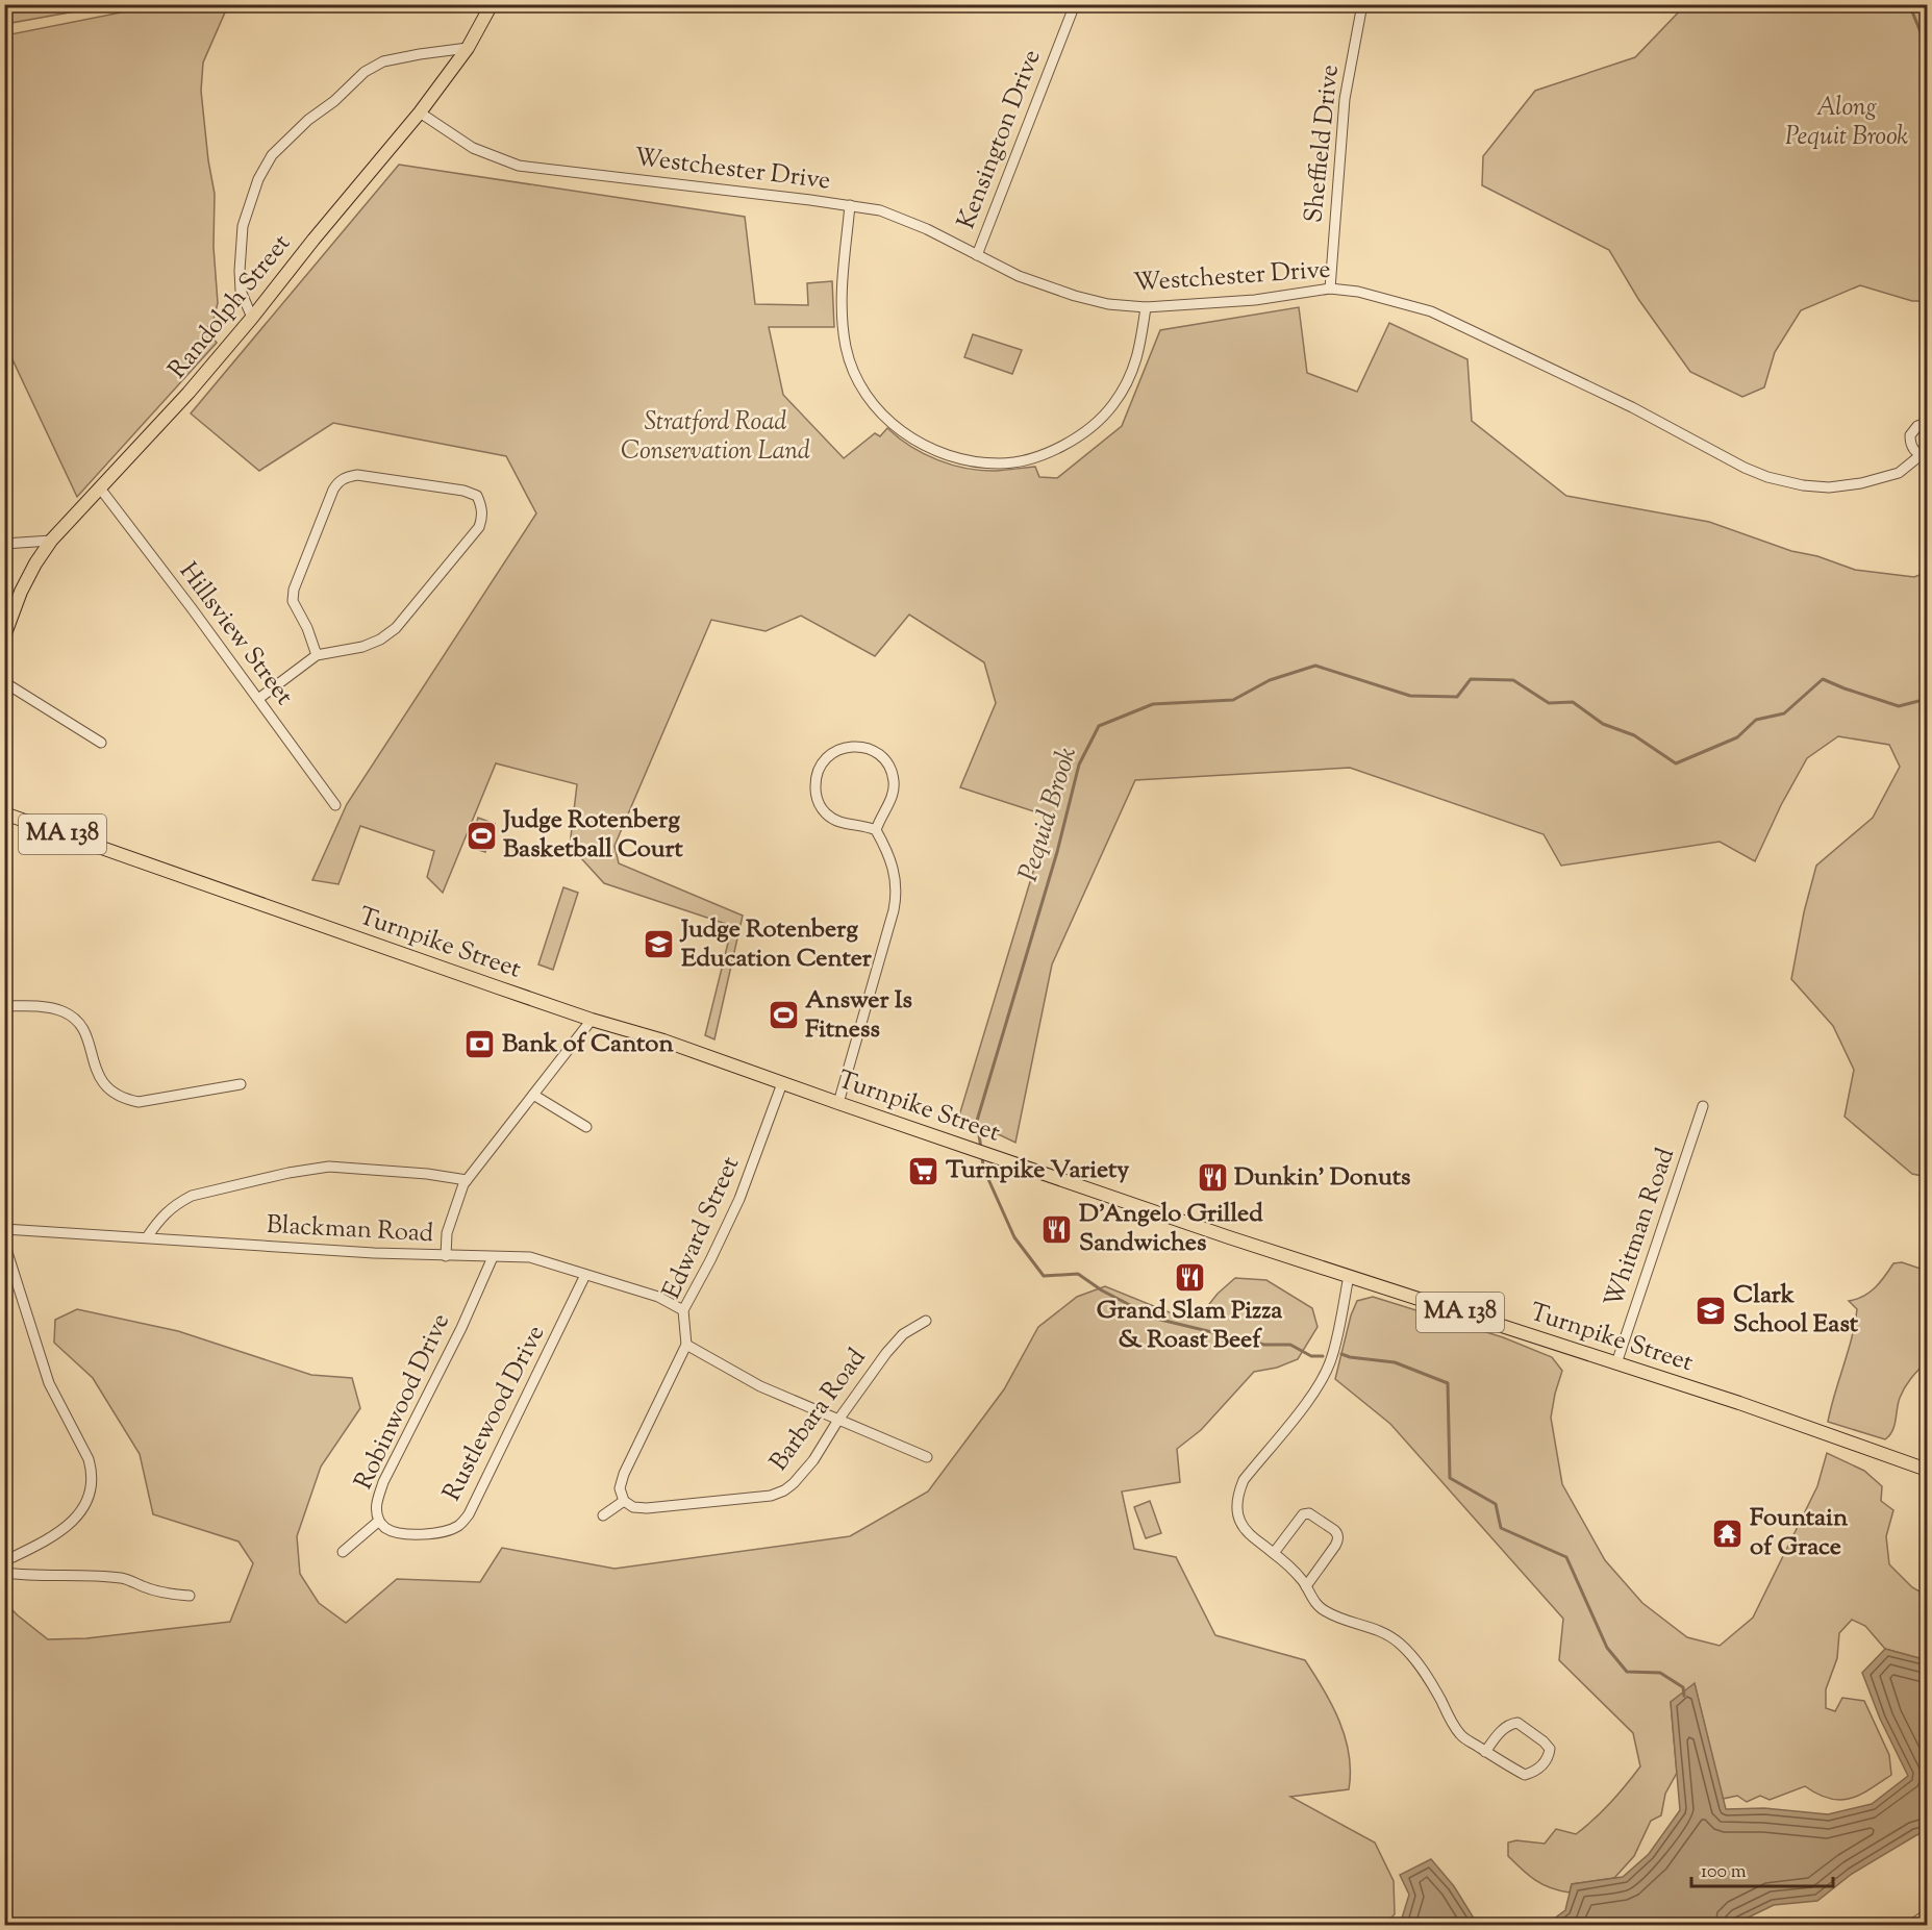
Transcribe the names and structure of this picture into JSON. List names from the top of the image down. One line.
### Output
{"streets":{"main road":["Randolph Street","MA 138","Turnpike Street"],"street":["Kensington Drive","Sheffield Drive","Westchester Drive","Hillsview Street","Edward Street","Whitman Road","Blackman Road","Robinwood Drive","Barbara Road","Rustlewood Drive"]},"crossings":[["Kensington Drive","Westchester Drive"],["Sheffield Drive","Westchester Drive"],["Westchester Drive","Randolph Street"],["Randolph Street","Hillsview Street"],["Turnpike Street","Edward Street"],["Turnpike Street","Whitman Road"],["Edward Street","Blackman Road"],["Blackman Road","Robinwood Drive"],["Blackman Road","Rustlewood Drive"],["Robinwood Drive","Rustlewood Drive"]],"water":["Pequid Brook"],"parks":["Along Pequit Brook","Stratford Road Conservation Land"],"places":{"sports":["Judge Rotenberg Basketball Court","Answer Is Fitness"],"school or university":["Judge Rotenberg Education Center","Clark School East"],"bank":["Bank of Canton"],"supermarket":["Turnpike Variety"],"restaurant":["Dunkin' Donuts","D'Angelo Grilled Sandwiches","Grand Slam Pizza & Roast Beef"],"temple":["Fountain of Grace"]},"scale_bar":"100 m"}
